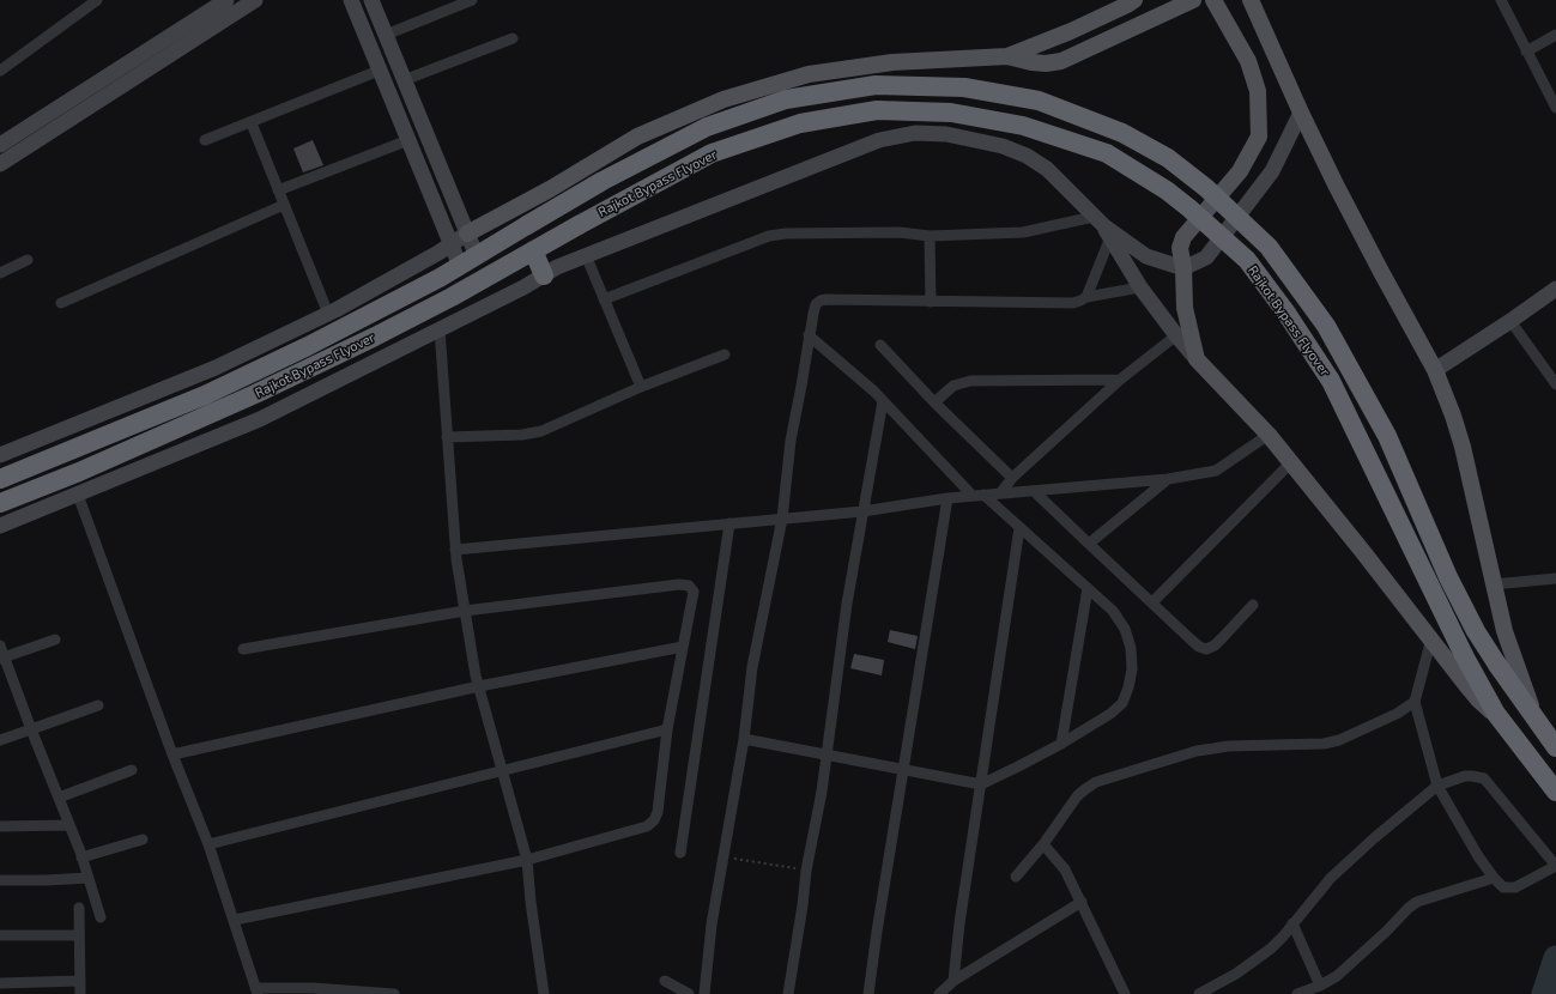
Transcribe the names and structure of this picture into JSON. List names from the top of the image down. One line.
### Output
{"streets":{"highway":["Rajkot Bypass Flyover"]}}
